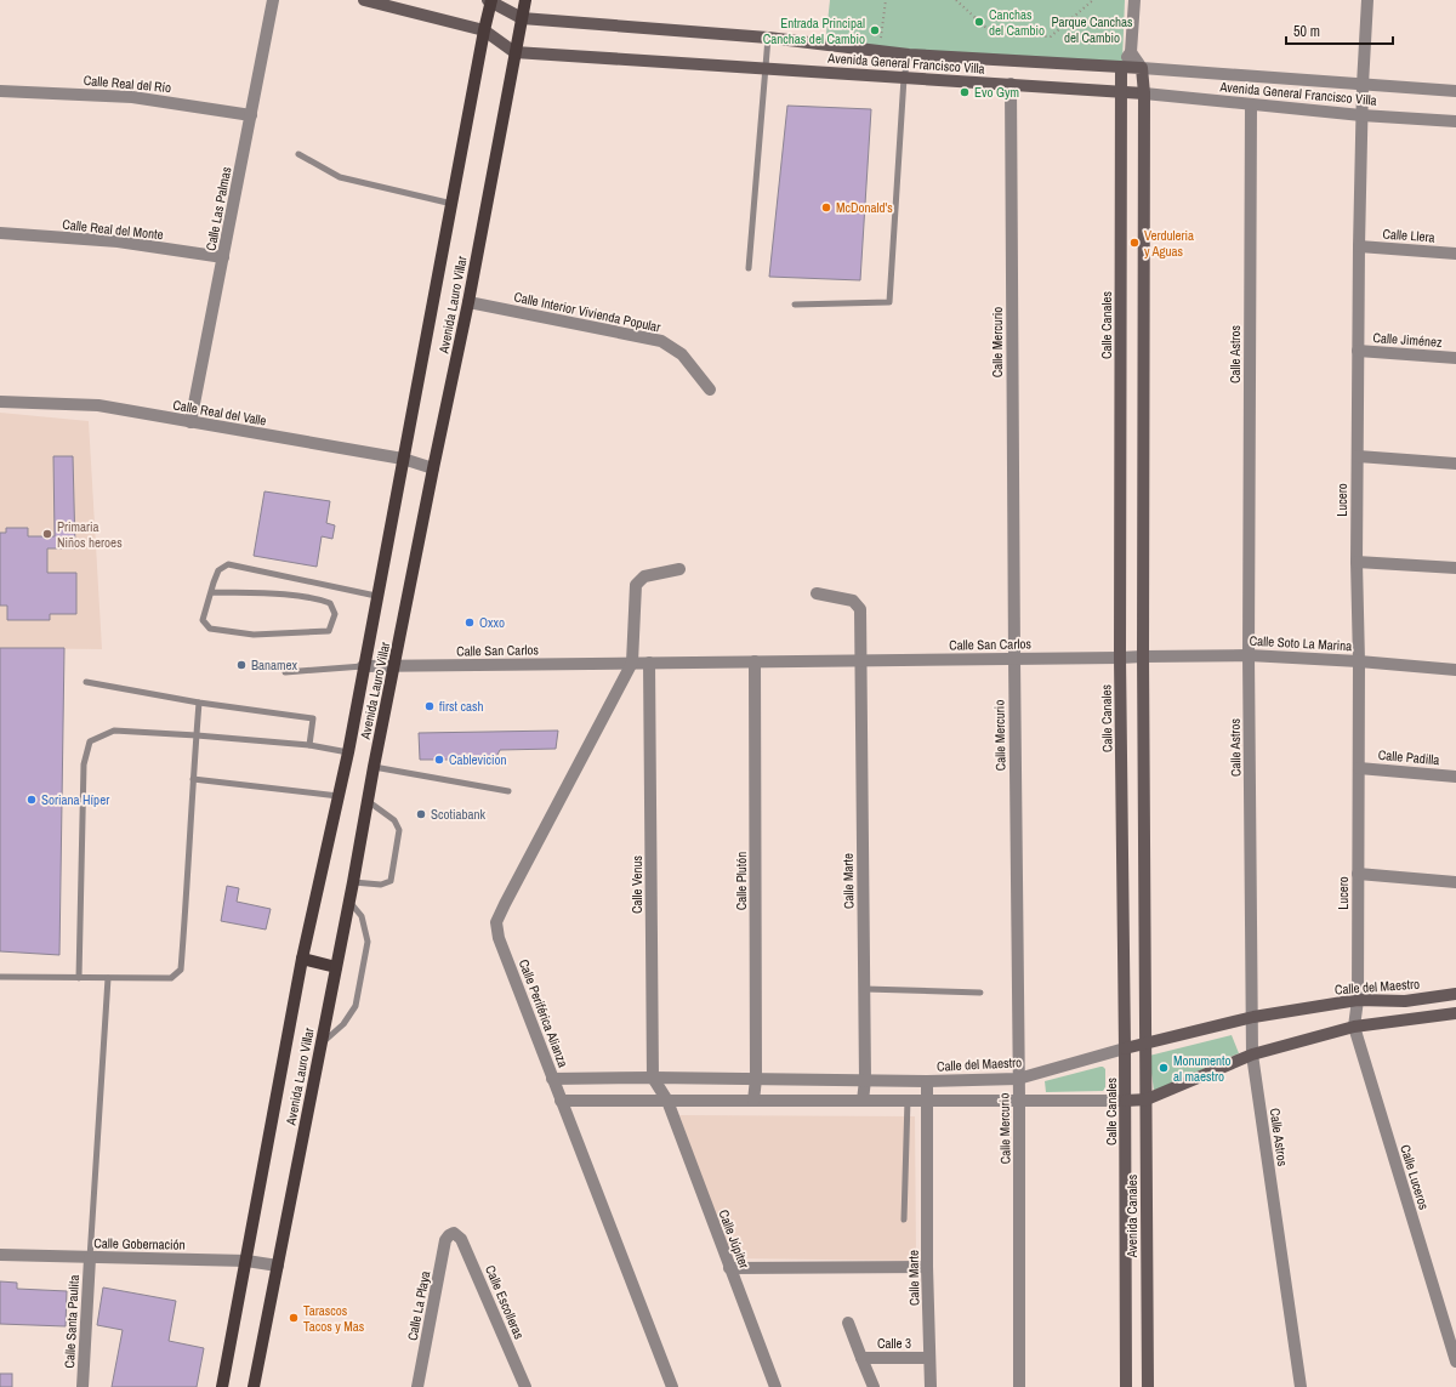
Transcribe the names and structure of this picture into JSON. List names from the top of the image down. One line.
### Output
{"streets":{"main road":["Avenida General Francisco Villa","Avenida Lauro Villar","Calle Canales","Calle del Maestro","Avenida Canales"],"street":["Calle Real del Río","Calle Las Palmas","Calle Real del Monte","Calle Llera","Calle Interior Vivienda Popular","Calle Jiménez","Calle Mercurio","Calle Astros","Calle Real del Valle","Lucero","Calle Soto La Marina","Calle San Carlos","Calle Padilla","Calle Plutón","Calle Marte","Calle Venus","Calle Periférica Alianza","Calle Luceros","Calle Júpiter","Calle Gobernación","Calle Escolleras","Calle La Playa","Calle Santa Paulita","Calle 3"]},"crossings":[["Avenida General Francisco Villa","Avenida Lauro Villar"],["Avenida General Francisco Villa","Calle Canales"],["Avenida General Francisco Villa","Calle Mercurio"],["Avenida General Francisco Villa","Calle Astros"],["Avenida General Francisco Villa","Lucero"],["Calle Real del Río","Calle Las Palmas"],["Calle Las Palmas","Calle Real del Monte"],["Calle Las Palmas","Calle Real del Valle"],["Calle Llera","Lucero"],["Avenida Lauro Villar","Calle Interior Vivienda Popular"],["Avenida Lauro Villar","Calle Real del Valle"],["Avenida Lauro Villar","Calle San Carlos"],["Avenida Lauro Villar","Calle Gobernación"],["Calle Canales","Calle Soto La Marina"],["Calle Canales","Calle San Carlos"],["Calle Canales","Calle del Maestro"],["Calle Jiménez","Lucero"],["Calle Mercurio","Calle San Carlos"],["Calle Mercurio","Calle del Maestro"],["Calle Astros","Calle Soto La Marina"],["Calle Astros","Calle del Maestro"],["Lucero","Calle Soto La Marina"],["Lucero","Calle Padilla"],["Lucero","Calle del Maestro"],["Lucero","Calle Luceros"],["Calle Soto La Marina","Calle San Carlos"],["Calle San Carlos","Calle Plutón"],["Calle San Carlos","Calle Marte"],["Calle San Carlos","Calle Venus"],["Calle San Carlos","Calle Periférica Alianza"],["Calle Plutón","Calle del Maestro"],["Calle Marte","Calle del Maestro"],["Calle Marte","Calle 3"],["Calle Venus","Calle del Maestro"],["Calle del Maestro","Calle Periférica Alianza"],["Calle del Maestro","Calle Luceros"],["Calle del Maestro","Avenida Canales"],["Calle Gobernación","Calle Santa Paulita"],["Calle Escolleras","Calle La Playa"]],"parks":["Parque Canchas del Cambio"],"places":["Canchas del Cambio","Entrada Principal Canchas del Cambio","Evo Gym","McDonald's","Verduleria y Aguas","Primaria Niños heroes","Oxxo","Banamex","first cash","Cablevicion","Soriana Híper","Scotiabank","Monumento al maestro","Tarascos Tacos y Mas"],"scale_bar":"50 m"}
